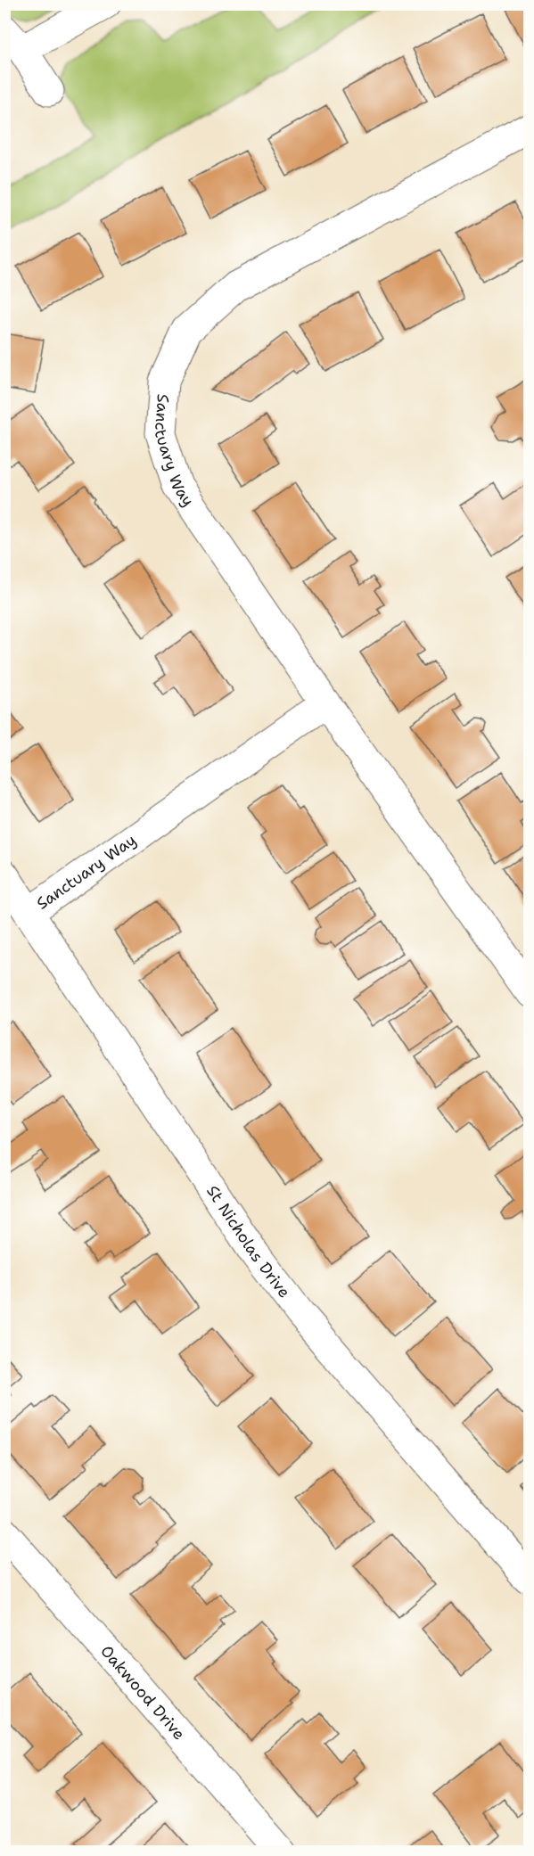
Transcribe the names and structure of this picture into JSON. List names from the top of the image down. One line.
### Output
{"streets":{"street":["Sanctuary Way","St Nicholas Drive","Oakwood Drive"]},"crossings":[["Sanctuary Way","St Nicholas Drive"]]}
